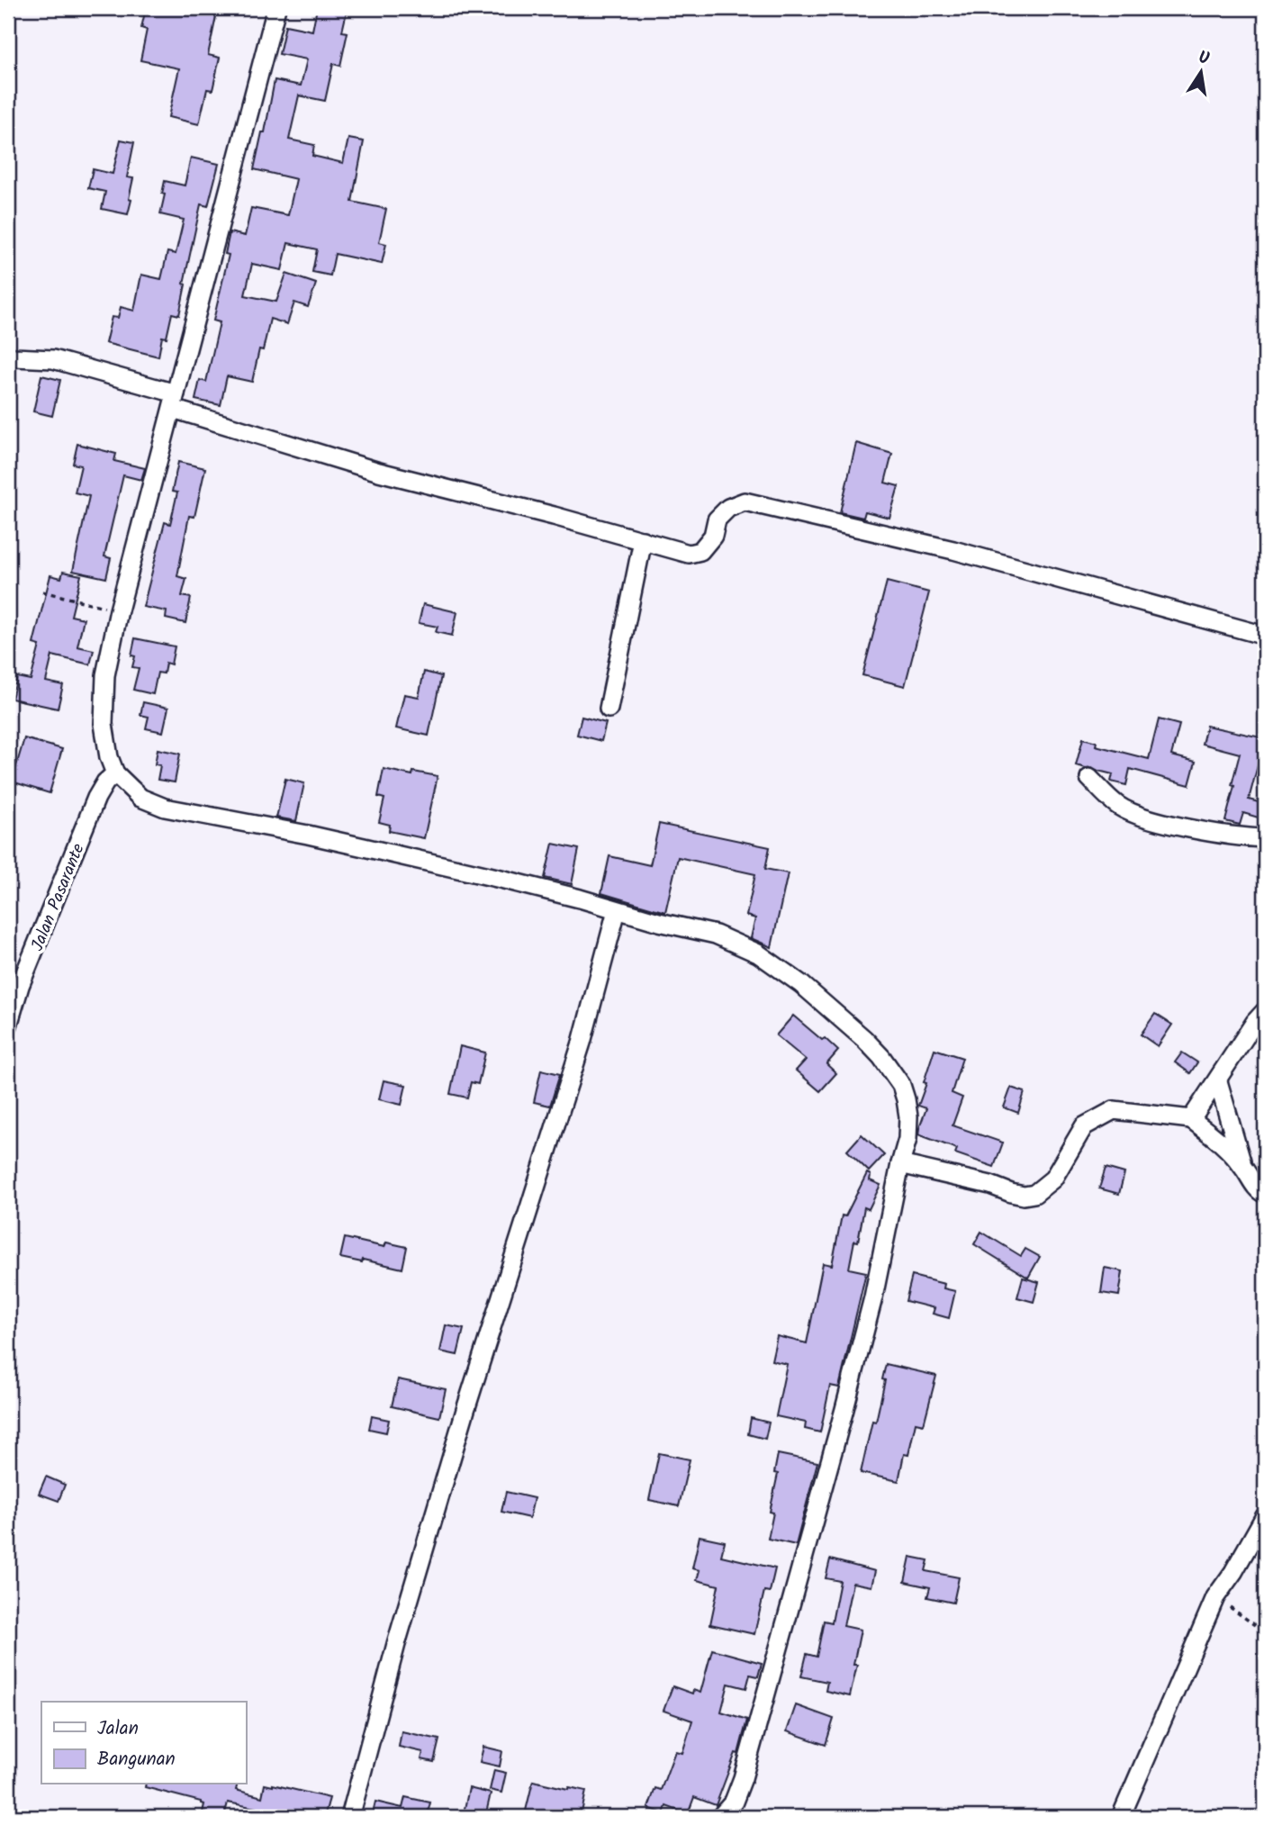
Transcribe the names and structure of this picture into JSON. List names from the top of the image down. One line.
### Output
{"streets":{"street":["Jalan Pasarante"]},"legend":["Jalan","Bangunan"],"north":"top"}
